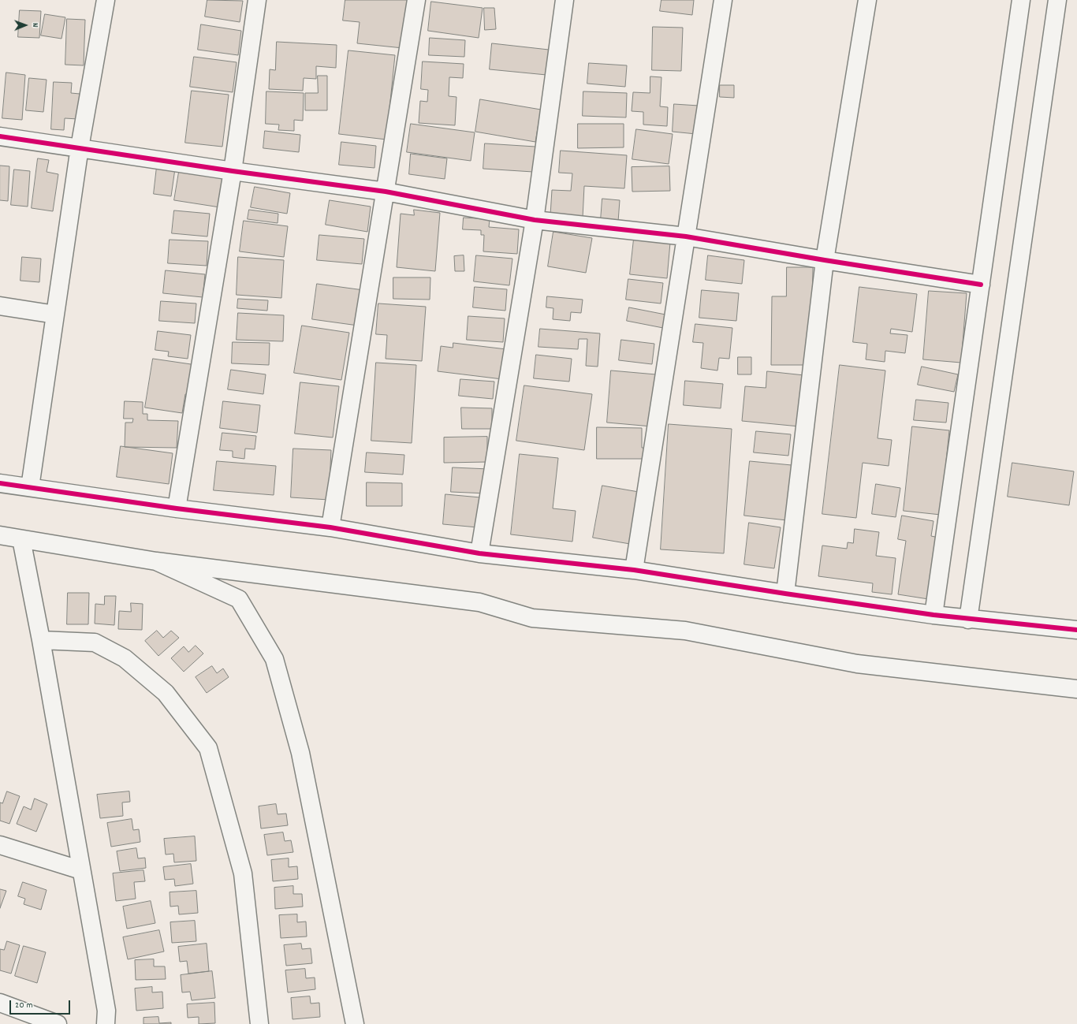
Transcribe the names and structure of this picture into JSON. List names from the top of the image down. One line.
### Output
{"scale_bar":"20 m","north":"right"}
